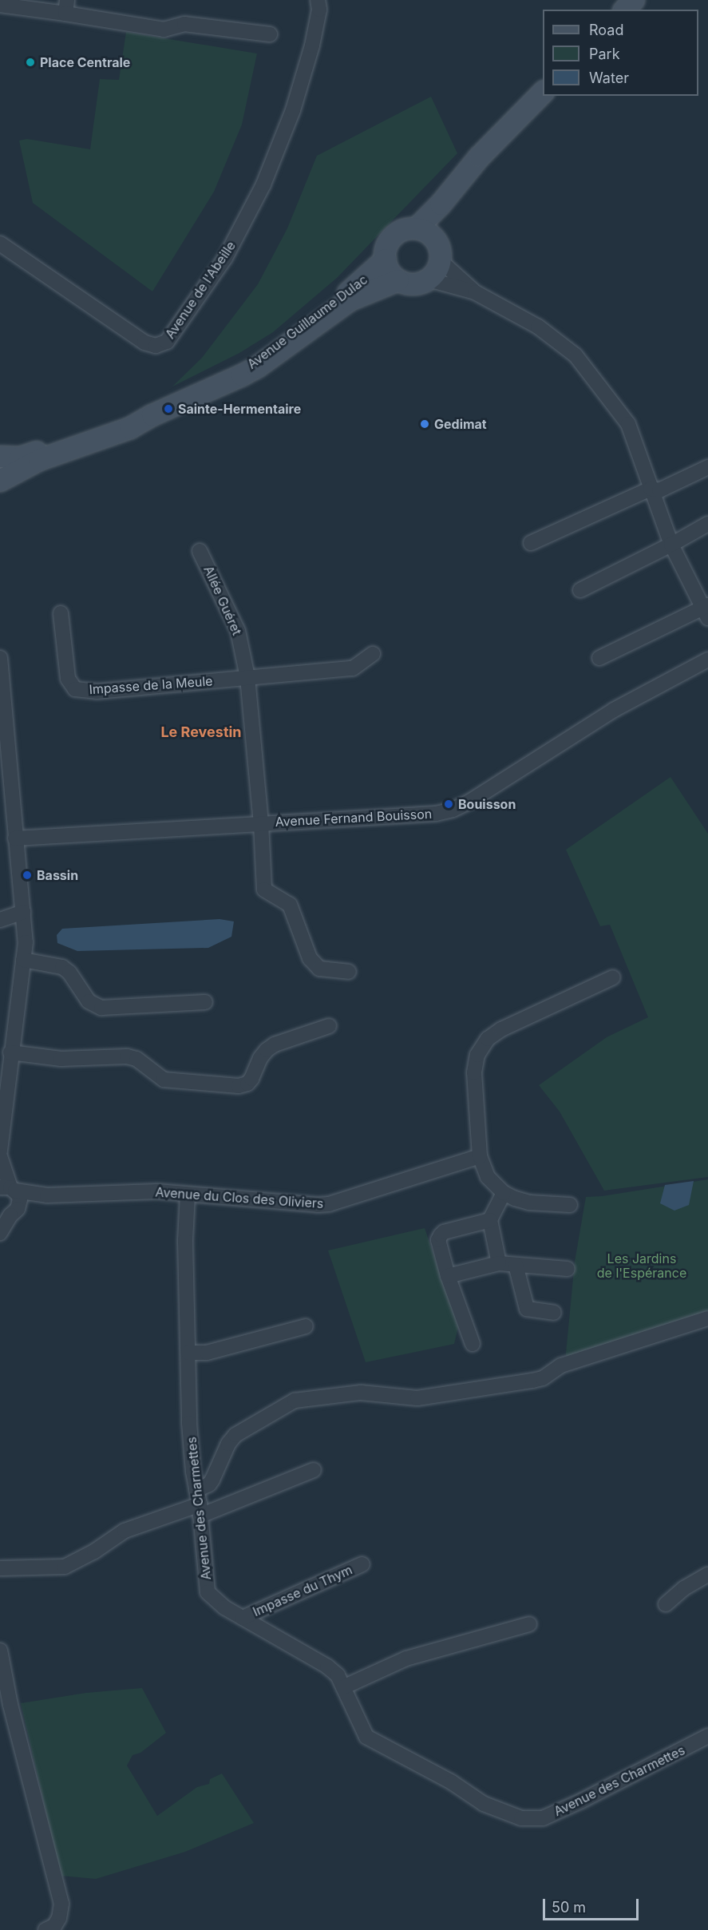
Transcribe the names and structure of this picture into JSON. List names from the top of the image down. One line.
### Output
{"streets":{"main road":["Avenue Guillaume Dulac"],"street":["Avenue de l'Abeille","Allée Guéret","Impasse de la Meule","Avenue Fernand Bouisson","Avenue du Clos des Oliviers","Avenue des Charmettes","Impasse du Thym"]},"crossings":[["Allée Guéret","Impasse de la Meule"],["Allée Guéret","Avenue Fernand Bouisson"],["Avenue du Clos des Oliviers","Avenue des Charmettes"],["Avenue des Charmettes","Impasse du Thym"]],"districts":["Le Revestin"],"parks":["Les Jardins de l'Espérance"],"places":["Place Centrale","Sainte-Hermentaire","Gedimat","Bouisson","Bassin"],"legend":["Road","Park","Water"],"scale_bar":"50 m"}
